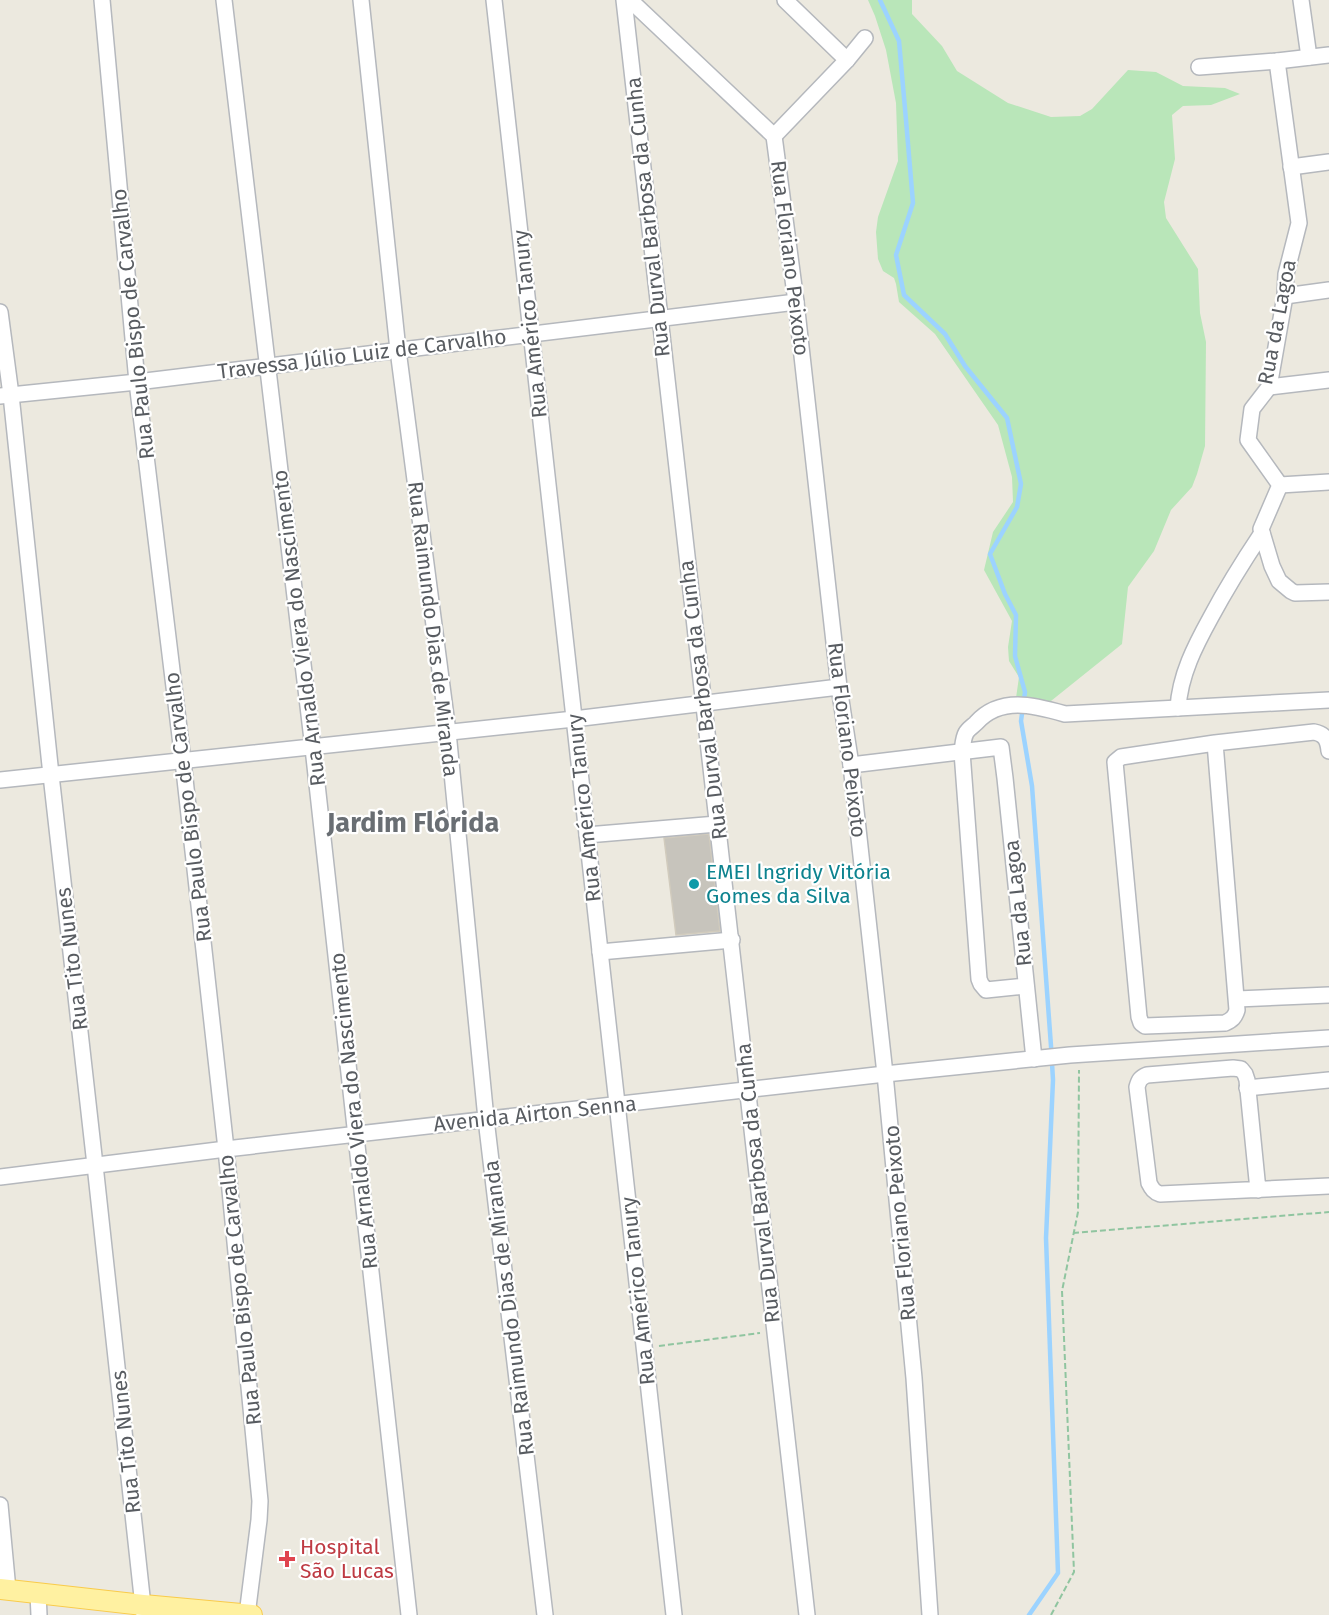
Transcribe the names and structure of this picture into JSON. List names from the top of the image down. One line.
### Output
{"streets":{"street":["Rua Durval Barbosa da Cunha","Rua Floriano Peixoto","Rua da Lagoa","Rua Paulo Bispo de Carvalho","Rua Américo Tanury","Travessa Júlio Luiz de Carvalho","Rua Arnaldo Viera do Nascimento","Rua Raimundo Dias de Miranda","Rua Tito Nunes","Avenida Airton Senna"]},"crossings":[["Rua Durval Barbosa da Cunha","Travessa Júlio Luiz de Carvalho"],["Rua Durval Barbosa da Cunha","Avenida Airton Senna"],["Rua Floriano Peixoto","Travessa Júlio Luiz de Carvalho"],["Rua Floriano Peixoto","Avenida Airton Senna"],["Rua da Lagoa","Avenida Airton Senna"],["Rua Paulo Bispo de Carvalho","Travessa Júlio Luiz de Carvalho"],["Rua Paulo Bispo de Carvalho","Avenida Airton Senna"],["Rua Américo Tanury","Travessa Júlio Luiz de Carvalho"],["Rua Américo Tanury","Avenida Airton Senna"],["Travessa Júlio Luiz de Carvalho","Rua Arnaldo Viera do Nascimento"],["Travessa Júlio Luiz de Carvalho","Rua Raimundo Dias de Miranda"],["Travessa Júlio Luiz de Carvalho","Rua Tito Nunes"],["Rua Arnaldo Viera do Nascimento","Avenida Airton Senna"],["Rua Raimundo Dias de Miranda","Avenida Airton Senna"],["Rua Tito Nunes","Avenida Airton Senna"]],"districts":["Jardim Flórida"],"places":{"other":["EMEI lngridy Vitória Gomes da Silva"],"health":["Hospital São Lucas"]}}
